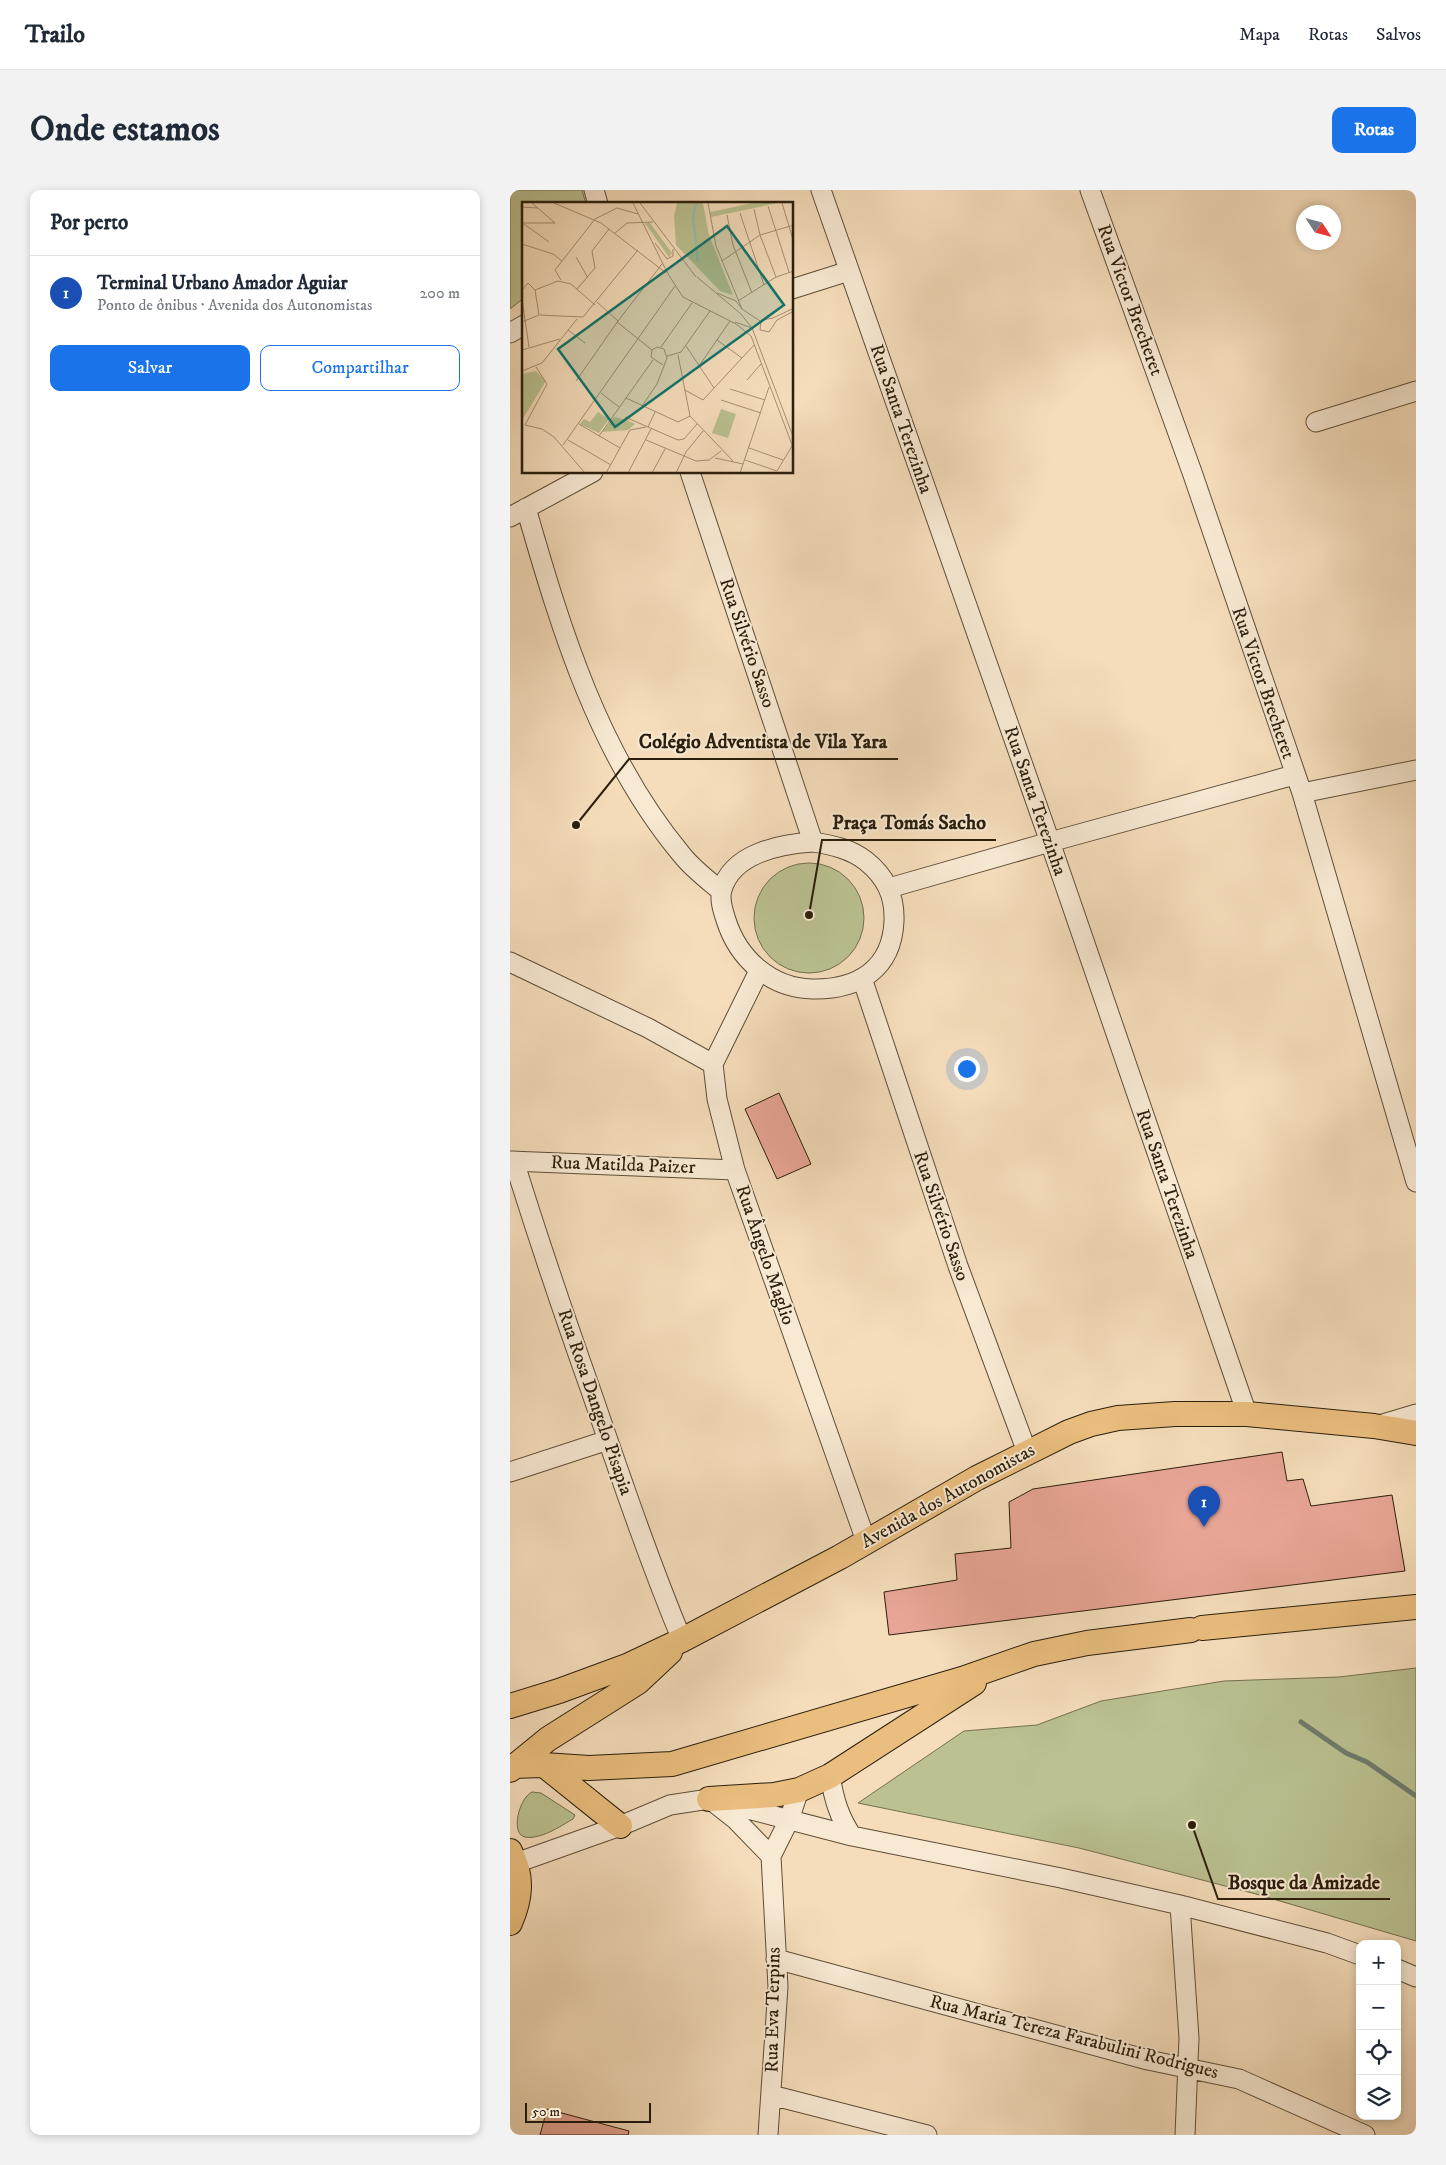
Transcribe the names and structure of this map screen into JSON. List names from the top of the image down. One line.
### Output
{"streets":{"main road":["Avenida dos Autonomistas"],"street":["Rua Victor Brecheret","Rua Santa Terezinha","Rua Silvério Sasso","Rua Matilda Paizer","Rua Ângelo Maglio","Rua Rosa Dangelo Pisapia","Rua Eva Terpins","Rua Maria Tereza Farabulini Rodrigues"]},"crossings":[["Rua Santa Terezinha","Avenida dos Autonomistas"],["Rua Silvério Sasso","Avenida dos Autonomistas"],["Rua Matilda Paizer","Rua Ângelo Maglio"],["Rua Matilda Paizer","Rua Rosa Dangelo Pisapia"],["Rua Ângelo Maglio","Avenida dos Autonomistas"],["Rua Rosa Dangelo Pisapia","Avenida dos Autonomistas"],["Rua Eva Terpins","Rua Maria Tereza Farabulini Rodrigues"]],"places":["Colégio Adventista de Vila Yara","Praça Tomás Sacho","Bosque da Amizade"],"scale_bar":"50 m","north":"bottom right","page":{"header":"Trailo","nav":["Mapa","Rotas","Salvos"],"buttons":["Rotas",["Salvar","Compartilhar"]],"title":"Onde estamos","heading":"Por perto","list":[{"mark":"1","name":"Terminal Urbano Amador Aguiar","note":"Ponto de ônibus · Avenida dos Autonomistas","value":"200 m"}],"pins":"1","map_buttons":["+","−"],"scale":"50 m"}}
